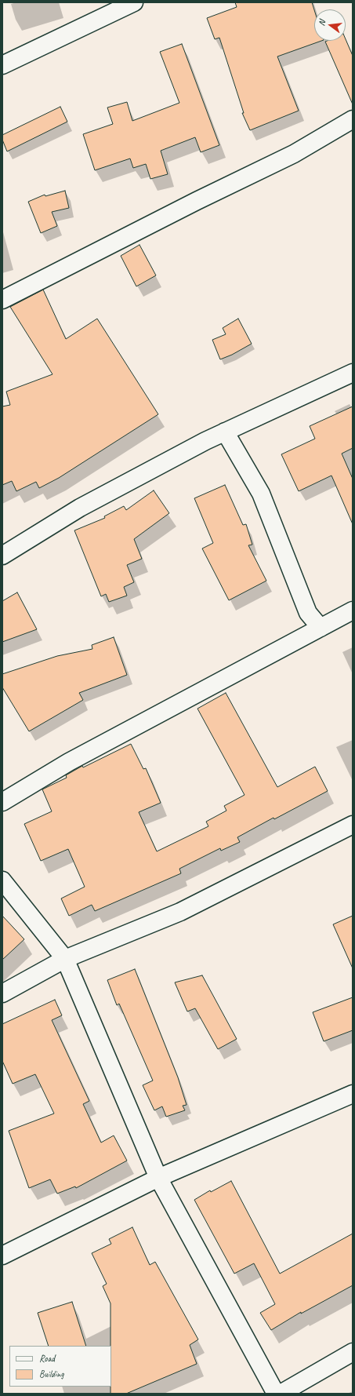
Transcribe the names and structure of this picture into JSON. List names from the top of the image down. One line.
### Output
{"legend":["Road","Building"],"north":"left"}
